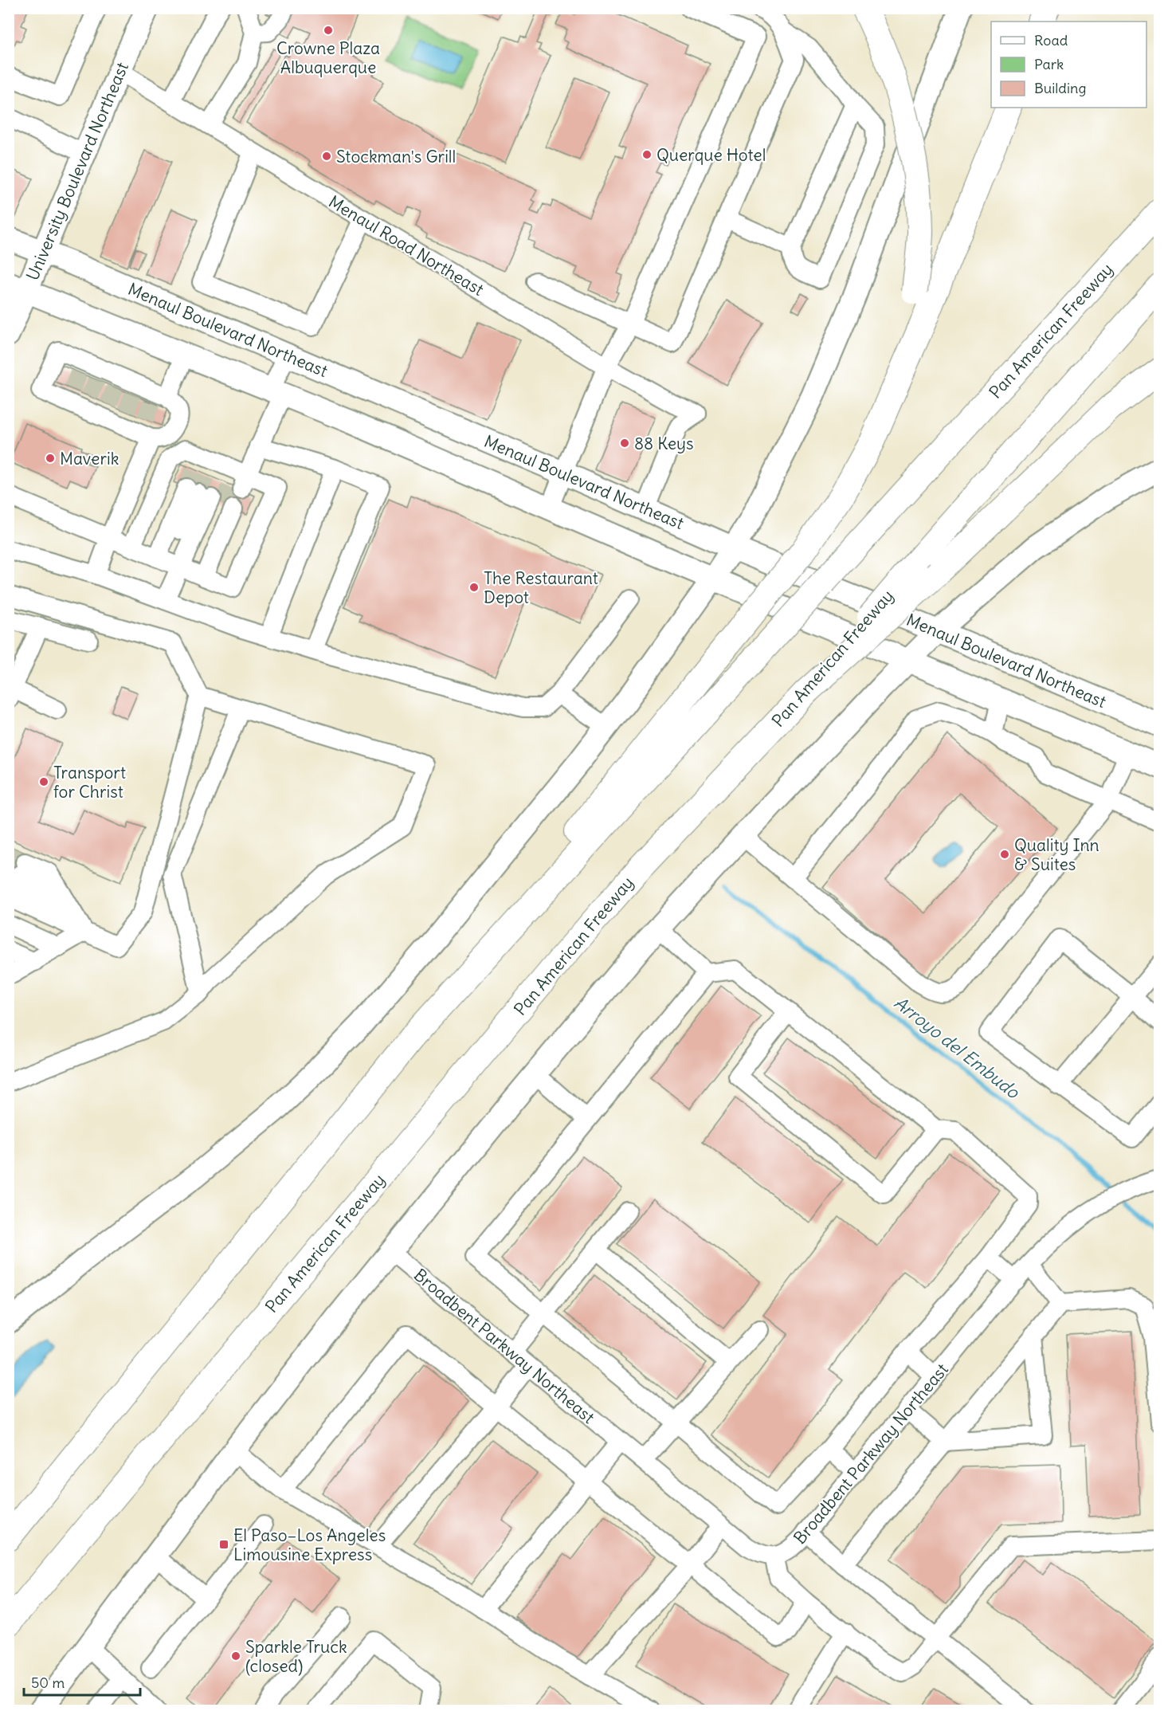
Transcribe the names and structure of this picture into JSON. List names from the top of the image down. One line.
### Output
{"streets":{"highway":["Pan American Freeway"],"main road":["University Boulevard Northeast","Menaul Boulevard Northeast"],"street":["Menaul Road Northeast","Broadbent Parkway Northeast"]},"crossings":[["University Boulevard Northeast","Menaul Road Northeast"],["University Boulevard Northeast","Menaul Boulevard Northeast"],["Menaul Road Northeast","Menaul Boulevard Northeast"]],"water":["Arroyo del Embudo"],"places":{"other":["Crowne Plaza Albuquerque","Querque Hotel","Stockman's Grill","88 Keys","Maverik","The Restaurant Depot","Transport for Christ","Quality Inn & Suites","Sparkle Truck (closed)"],"transit":["El Paso–Los Angeles Limousine Express"]},"legend":["Road","Park","Building"],"scale_bar":"50 m"}
